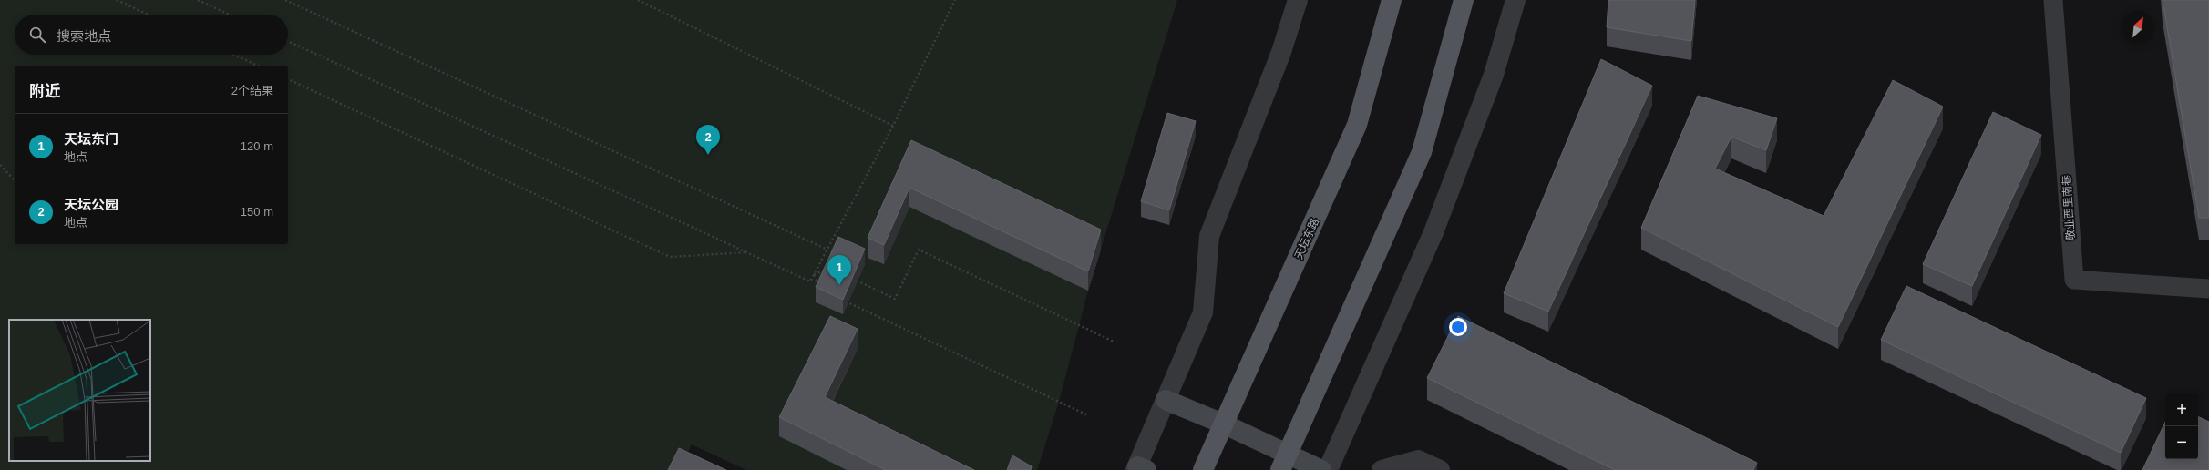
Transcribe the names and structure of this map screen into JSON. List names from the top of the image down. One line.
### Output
{"streets":{"main road":["天坛东路"],"lane":["敬业西里南巷"]},"north":"top right","page":{"search":"搜索地点","heading":["附近","2个结果"],"list":[{"mark":"1","name":"天坛东门","note":"地点","value":"120 m"},{"mark":"2","name":"天坛公园","note":"地点","value":"150 m"}],"pins":["2","1"],"map_buttons":["+","−"]}}
